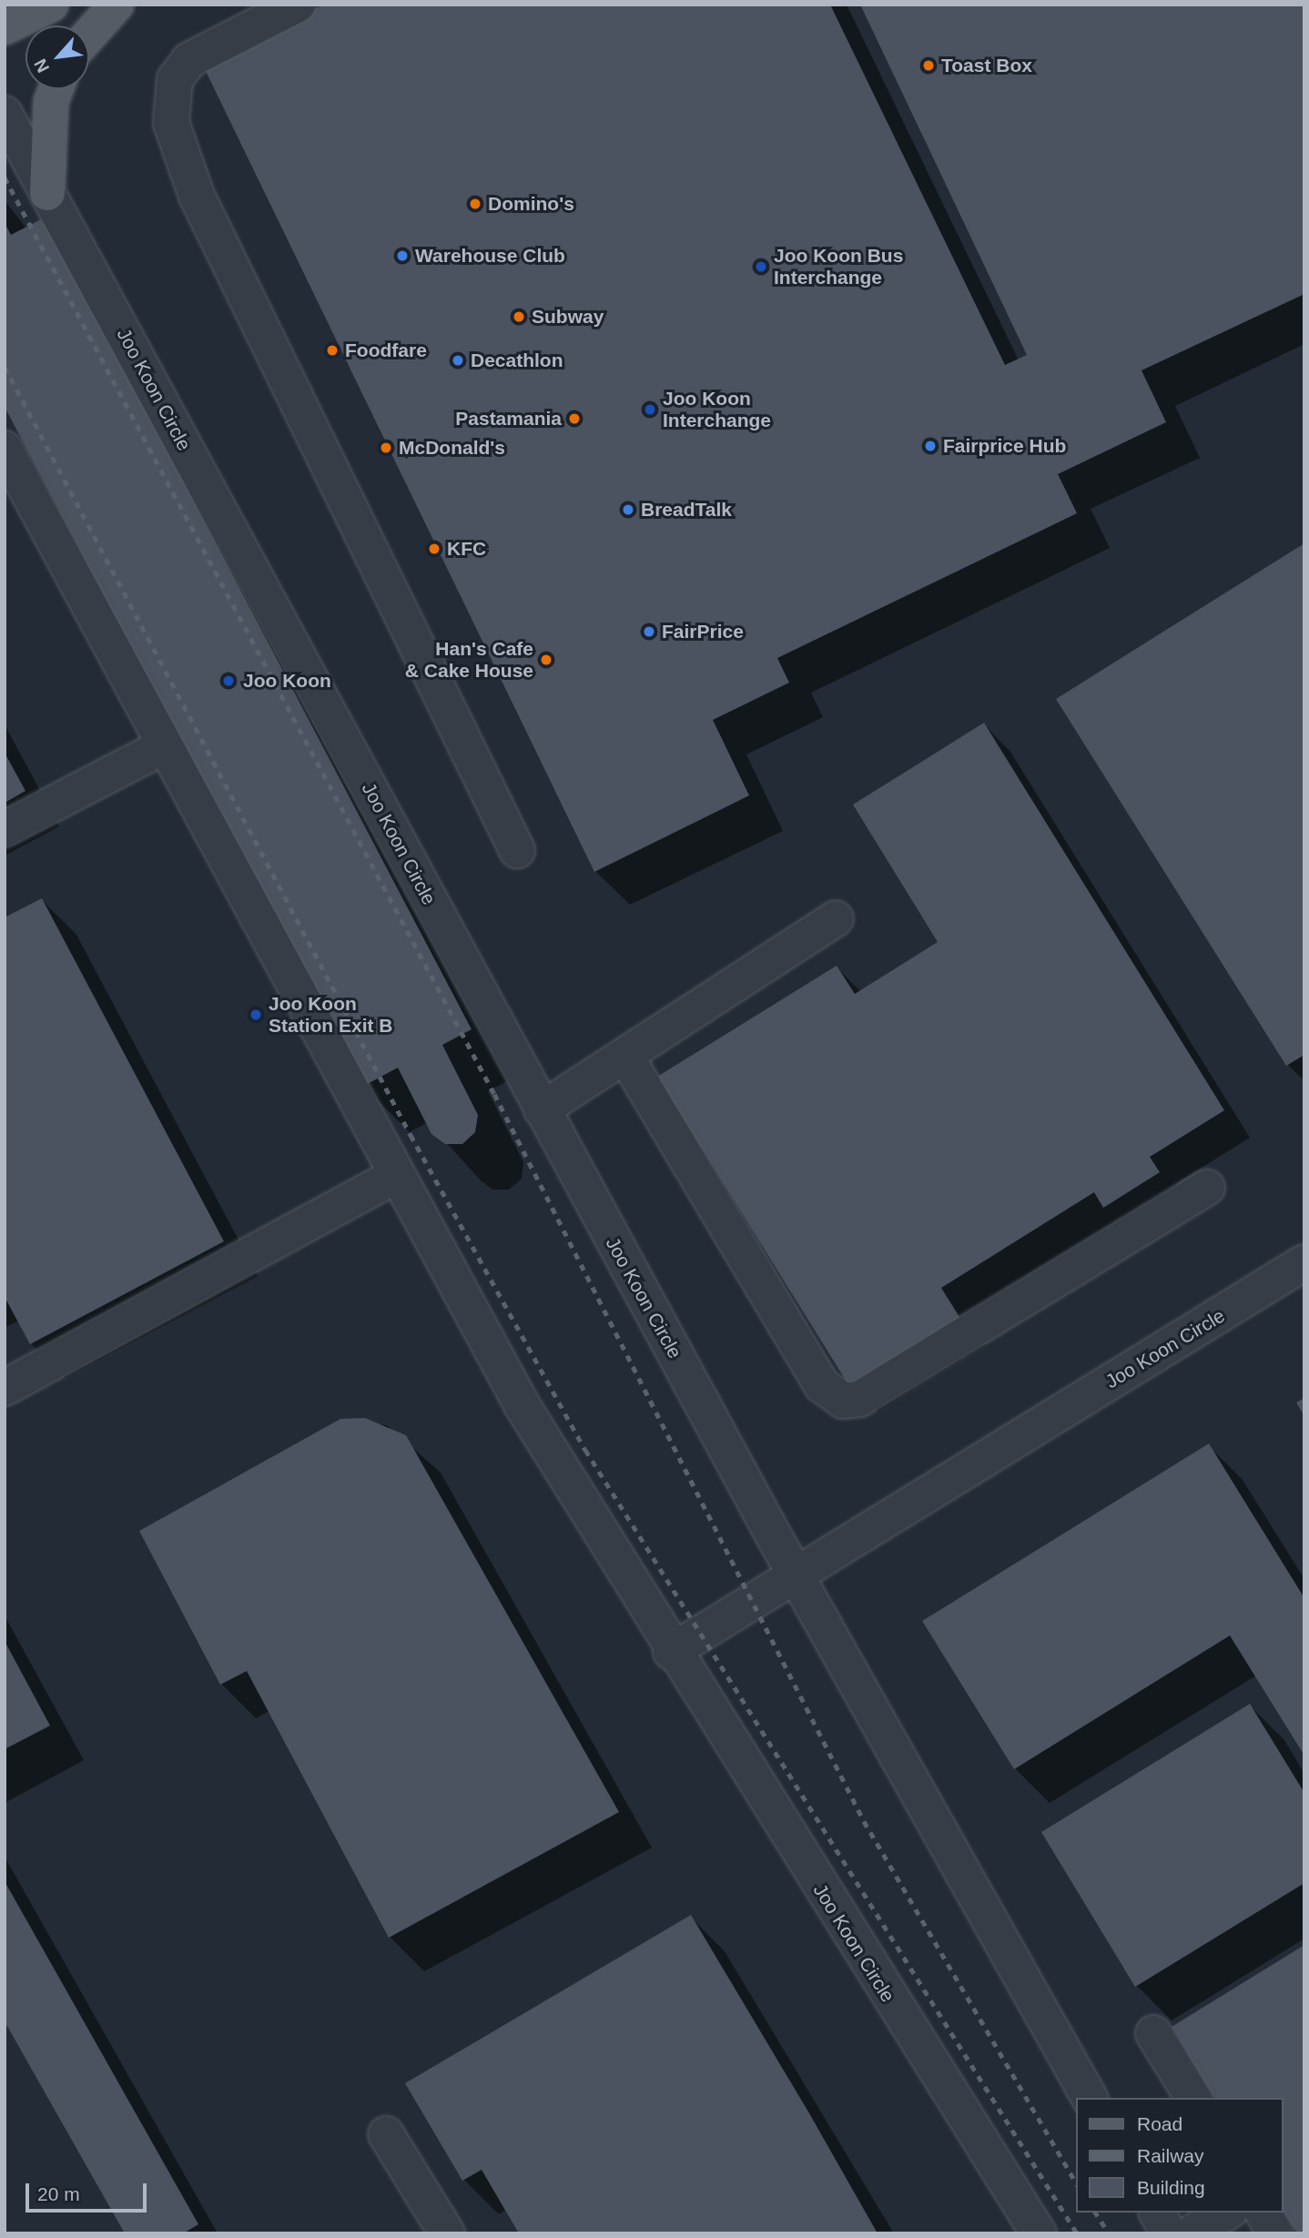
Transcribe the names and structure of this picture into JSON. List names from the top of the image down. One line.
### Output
{"streets":{"street":["Joo Koon Circle"]},"places":["Toast Box","Domino's","Warehouse Club","Joo Koon Bus Interchange","Subway","Foodfare","Decathlon","Joo Koon Interchange","Pastamania","Fairprice Hub","McDonald's","BreadTalk","KFC","FairPrice","Han's Cafe & Cake House","Joo Koon","Joo Koon Station Exit B"],"legend":["Road","Railway","Building"],"scale_bar":"20 m","north":"bottom left"}
